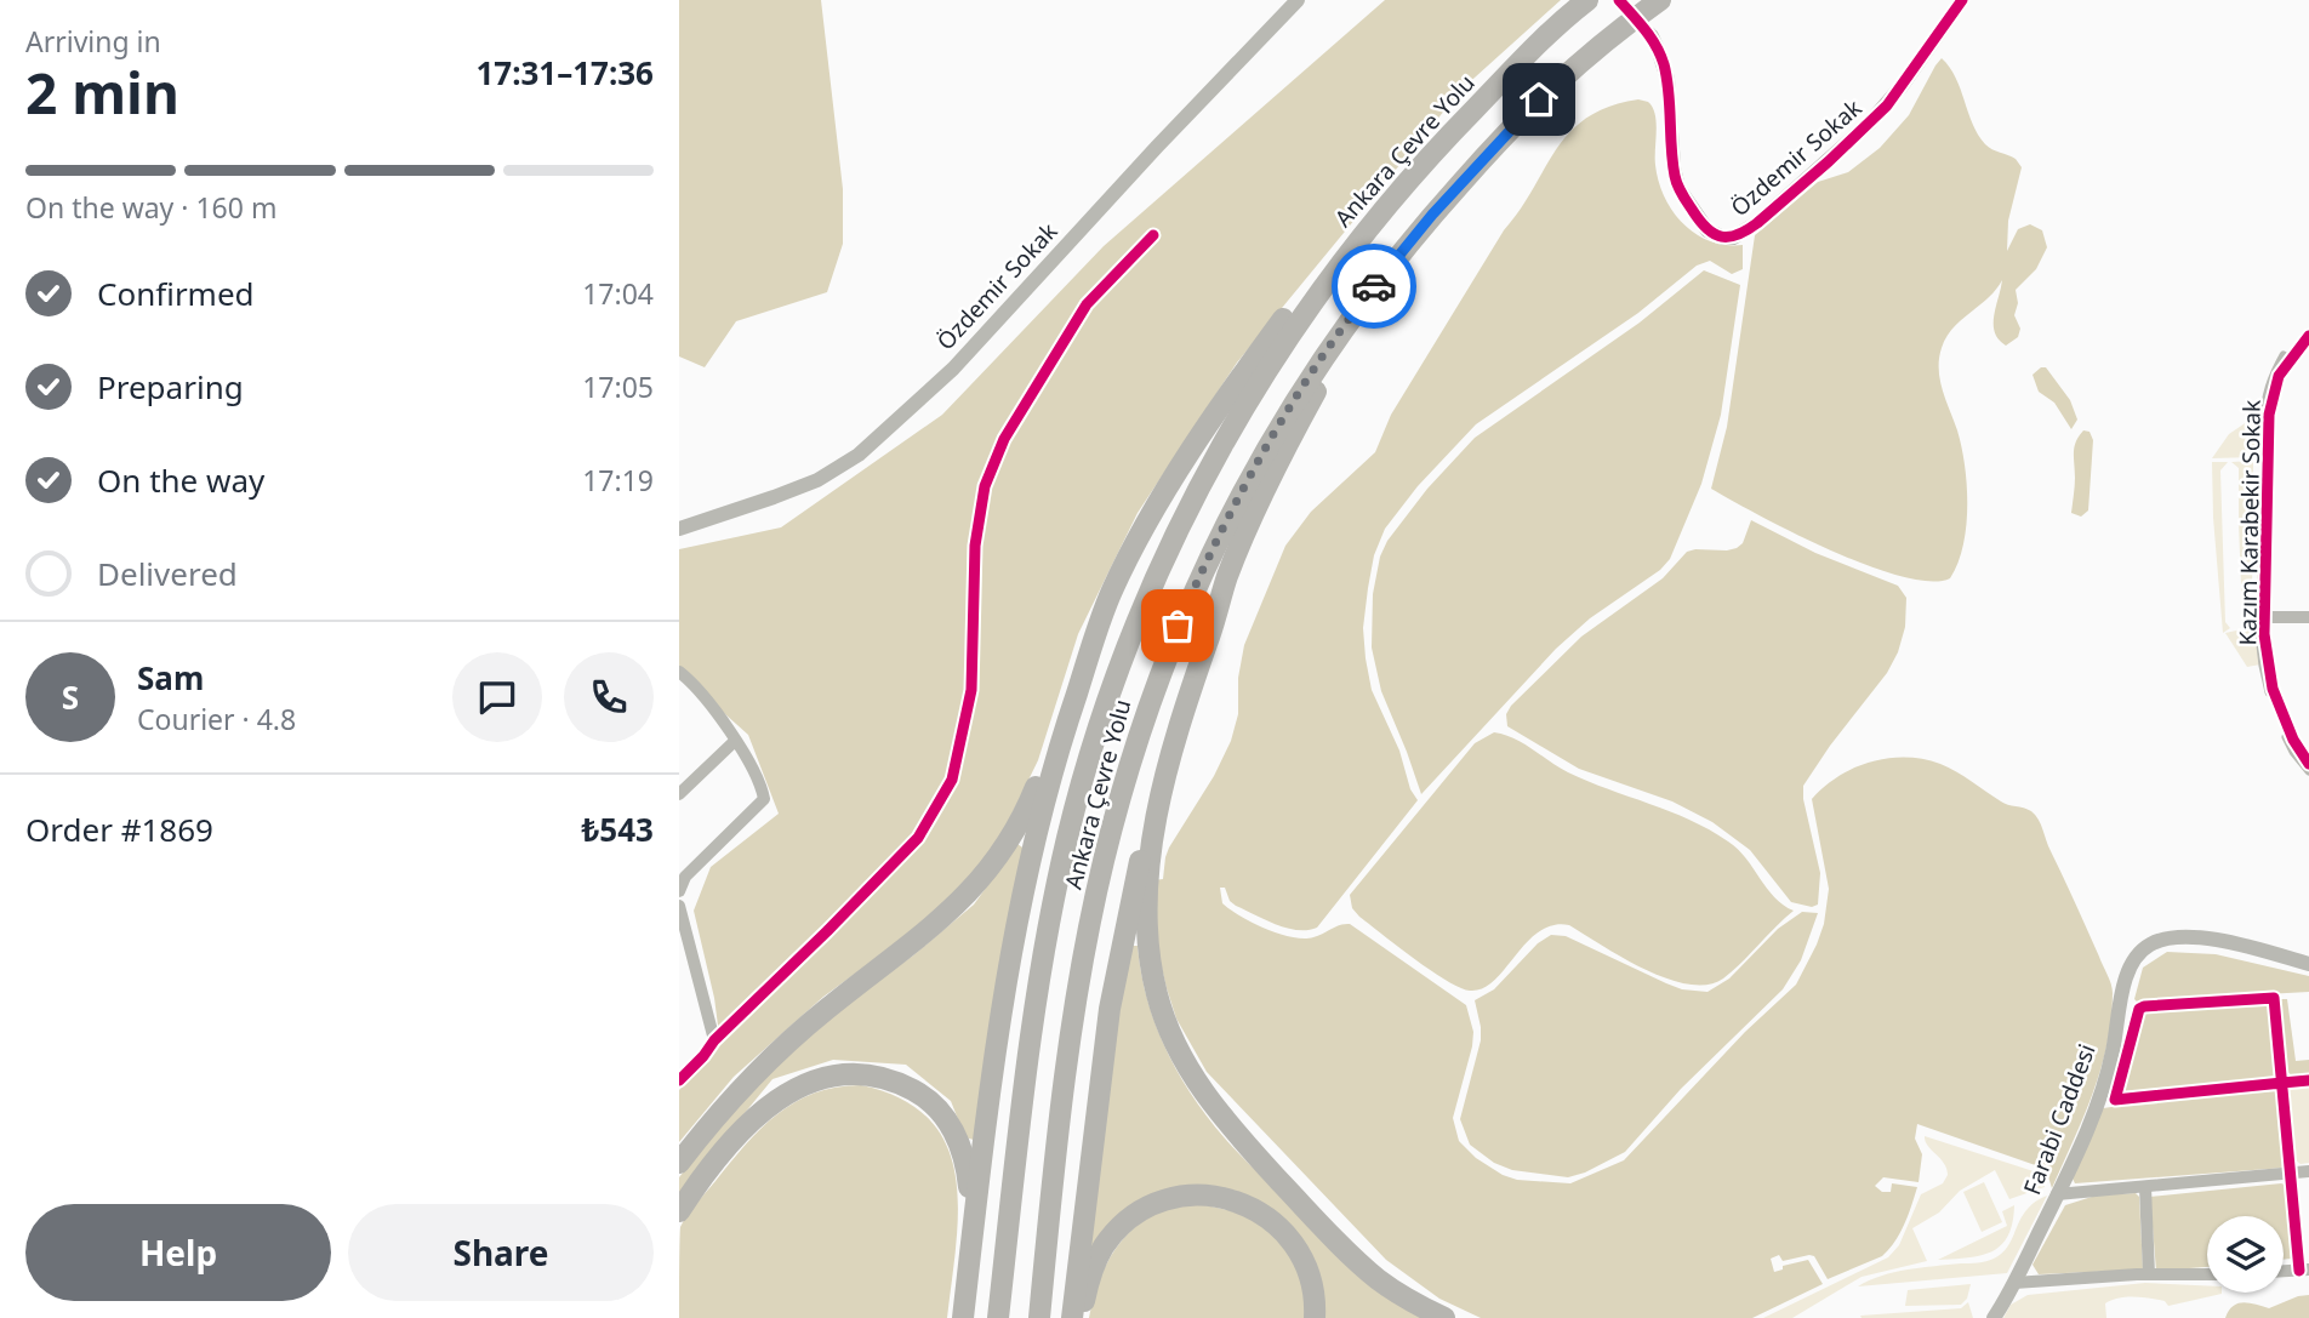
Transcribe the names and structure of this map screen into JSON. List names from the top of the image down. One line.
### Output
{"streets":{"highway":["Ankara Çevre Yolu"],"street":["Özdemir Sokak","Kazım Karabekir Sokak","Farabi Caddesi"]},"page":{"heading":["2 min","Arriving in","17:31–17:36"],"panel":["Sam","Courier · 4.8","Order #1869","₺543"],"bar":"On the way · 160 m","list":[["Confirmed","17:04"],["Preparing","17:05"],["On the way","17:19"],"Delivered"],"round":"S","buttons":["Help","Share"]}}
